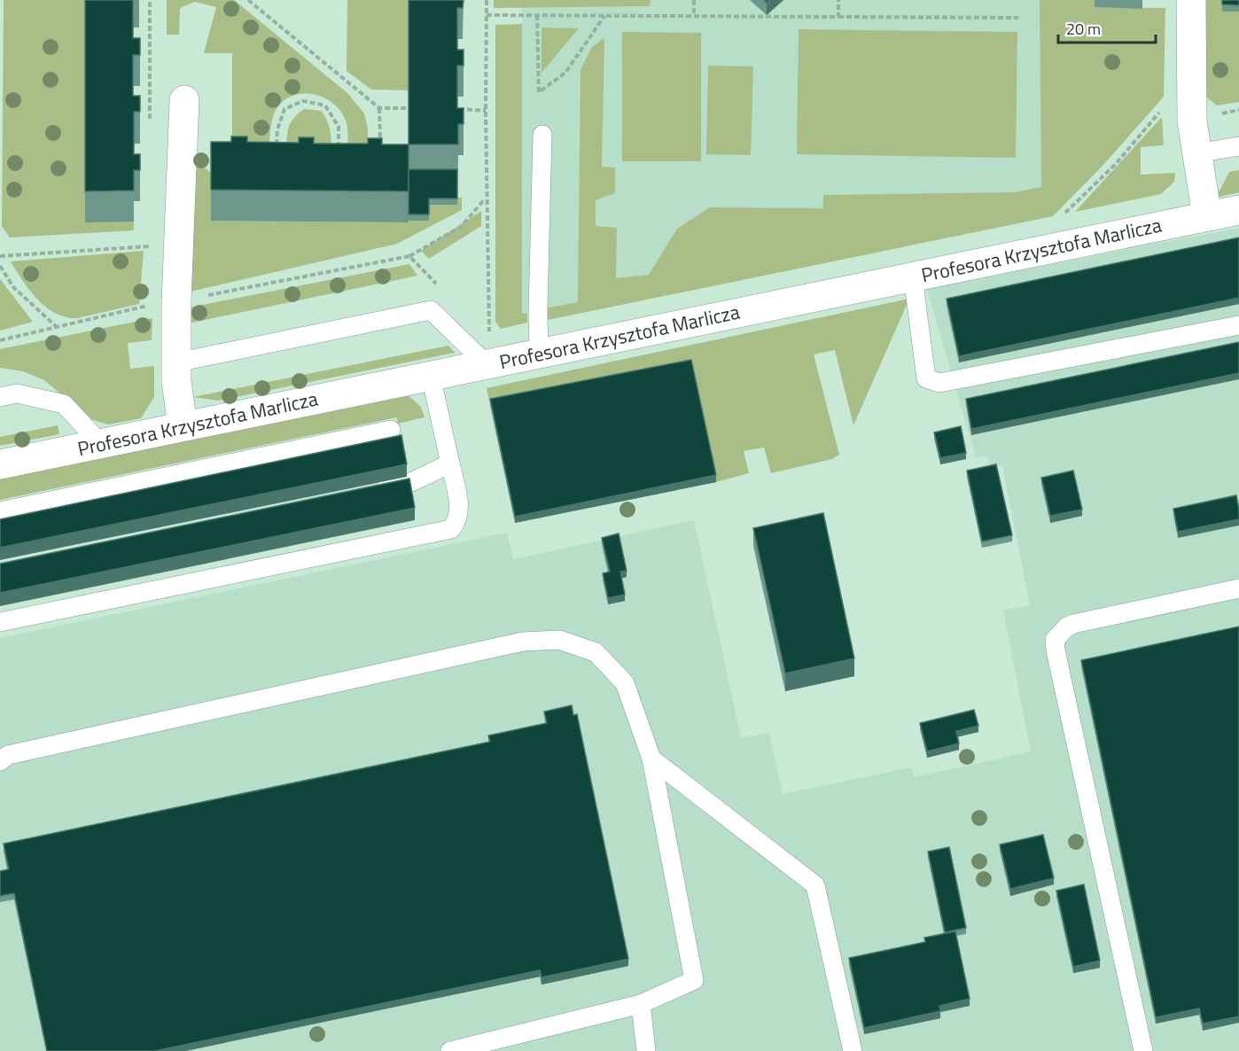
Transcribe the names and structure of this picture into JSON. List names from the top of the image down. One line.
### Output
{"streets":{"street":["Profesora Krzysztofa Marlicza"]},"scale_bar":"20 m"}
